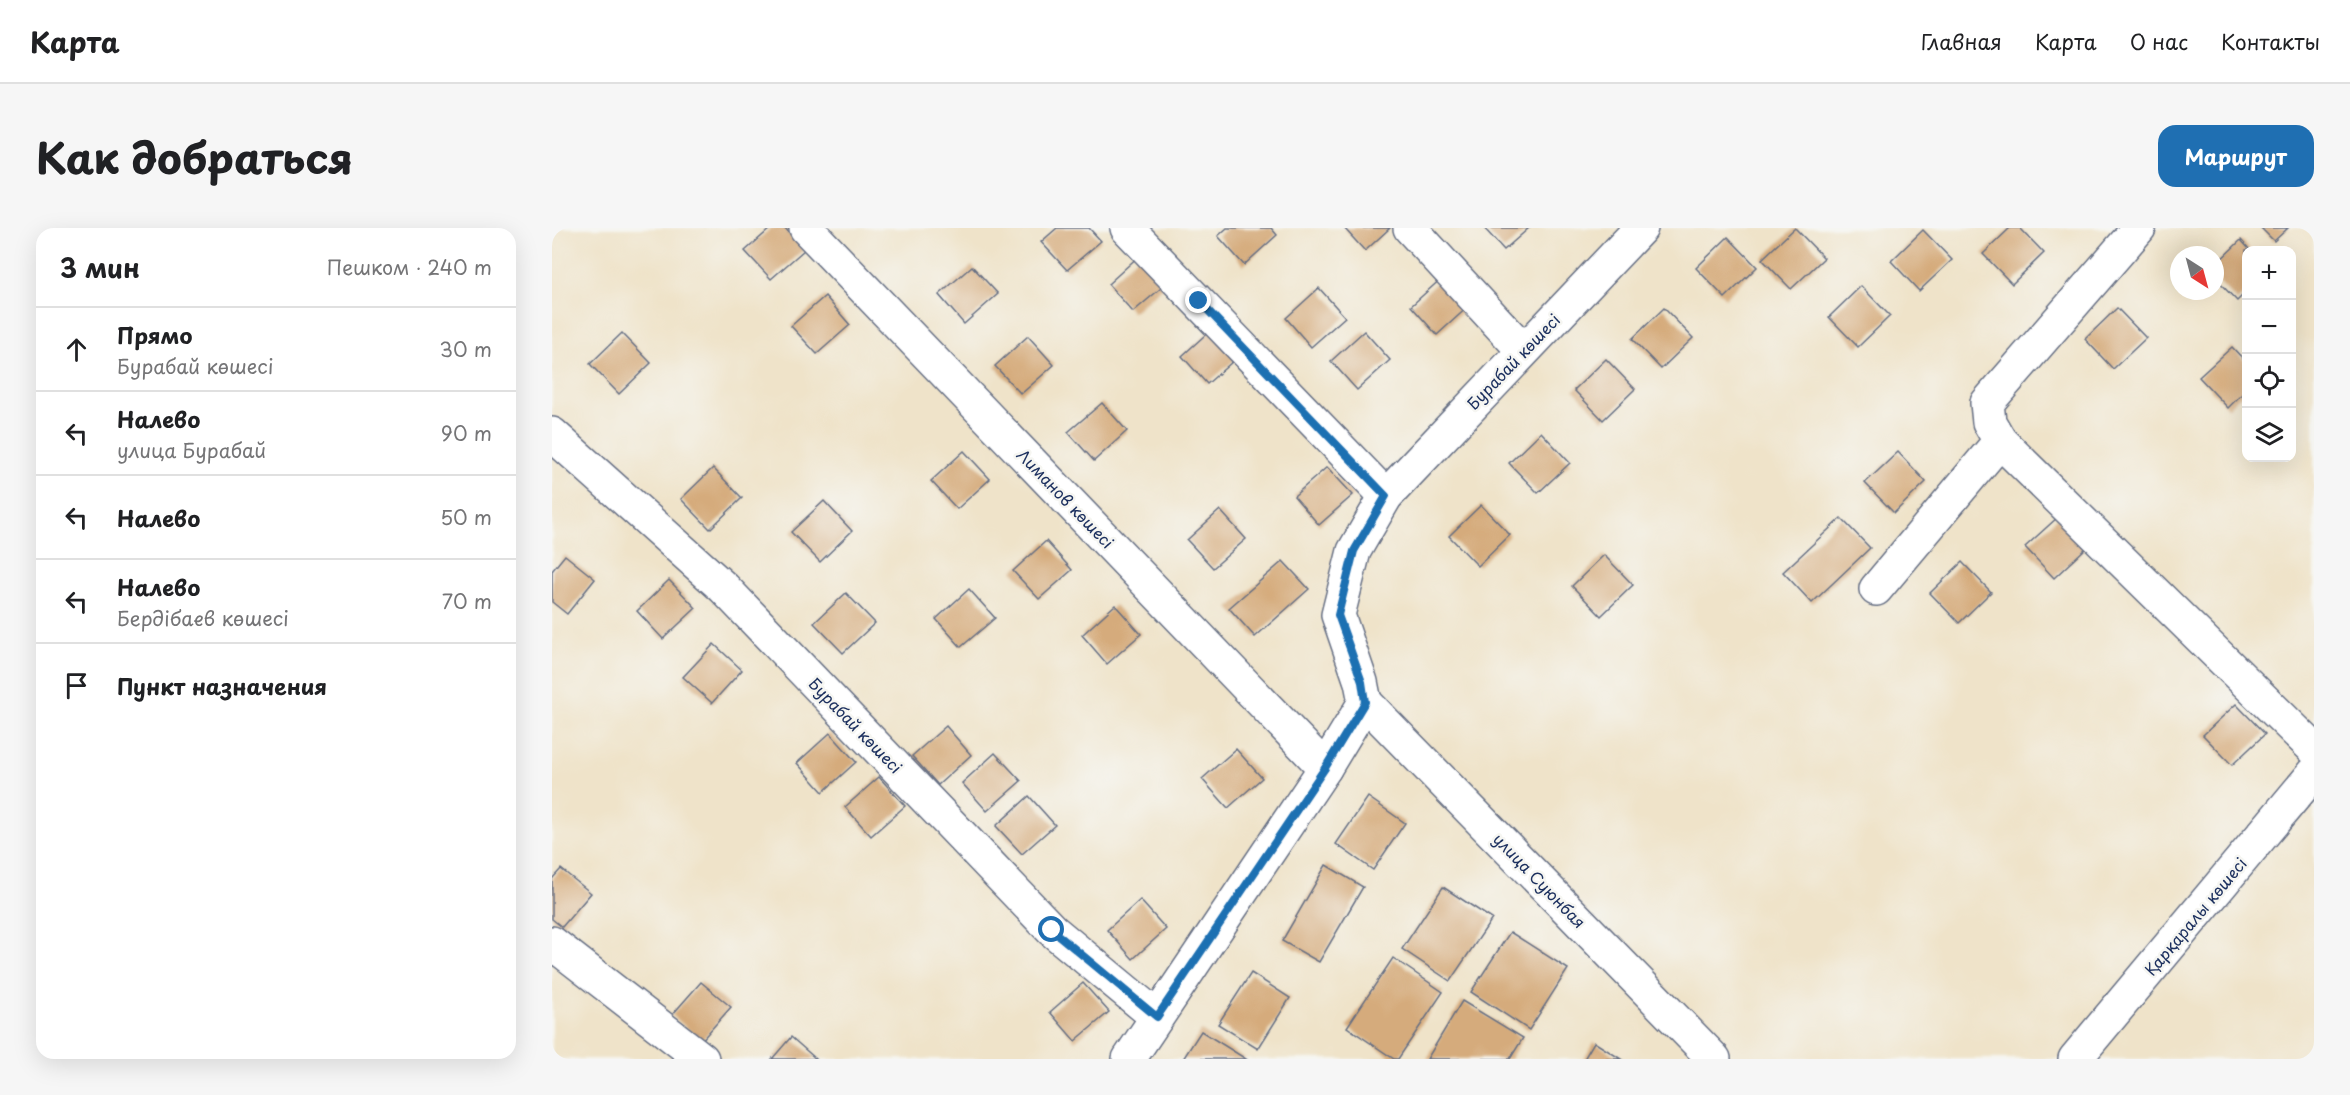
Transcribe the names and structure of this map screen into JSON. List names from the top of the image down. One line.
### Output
{"streets":{"street":["Бурабай көшесі","Лиманов көшесі","улица Суюнбая","Қарқаралы көшесі"]},"crossings":[["Бурабай көшесі","улица Суюнбая"]],"north":"bottom right","page":{"header":"Карта","nav":["Главная","Карта","О нас","Контакты"],"title":"Как добраться","buttons":"Маршрут","heading":["3 мин","Пешком · 240 m"],"map_buttons":["+","−"],"list":[["Прямо","Бурабай көшесі","30 m"],["Налево","улица Бурабай","90 m"],["Налево","50 m"],["Налево","Бердібаев көшесі","70 m"],"Пункт назначения"]}}
